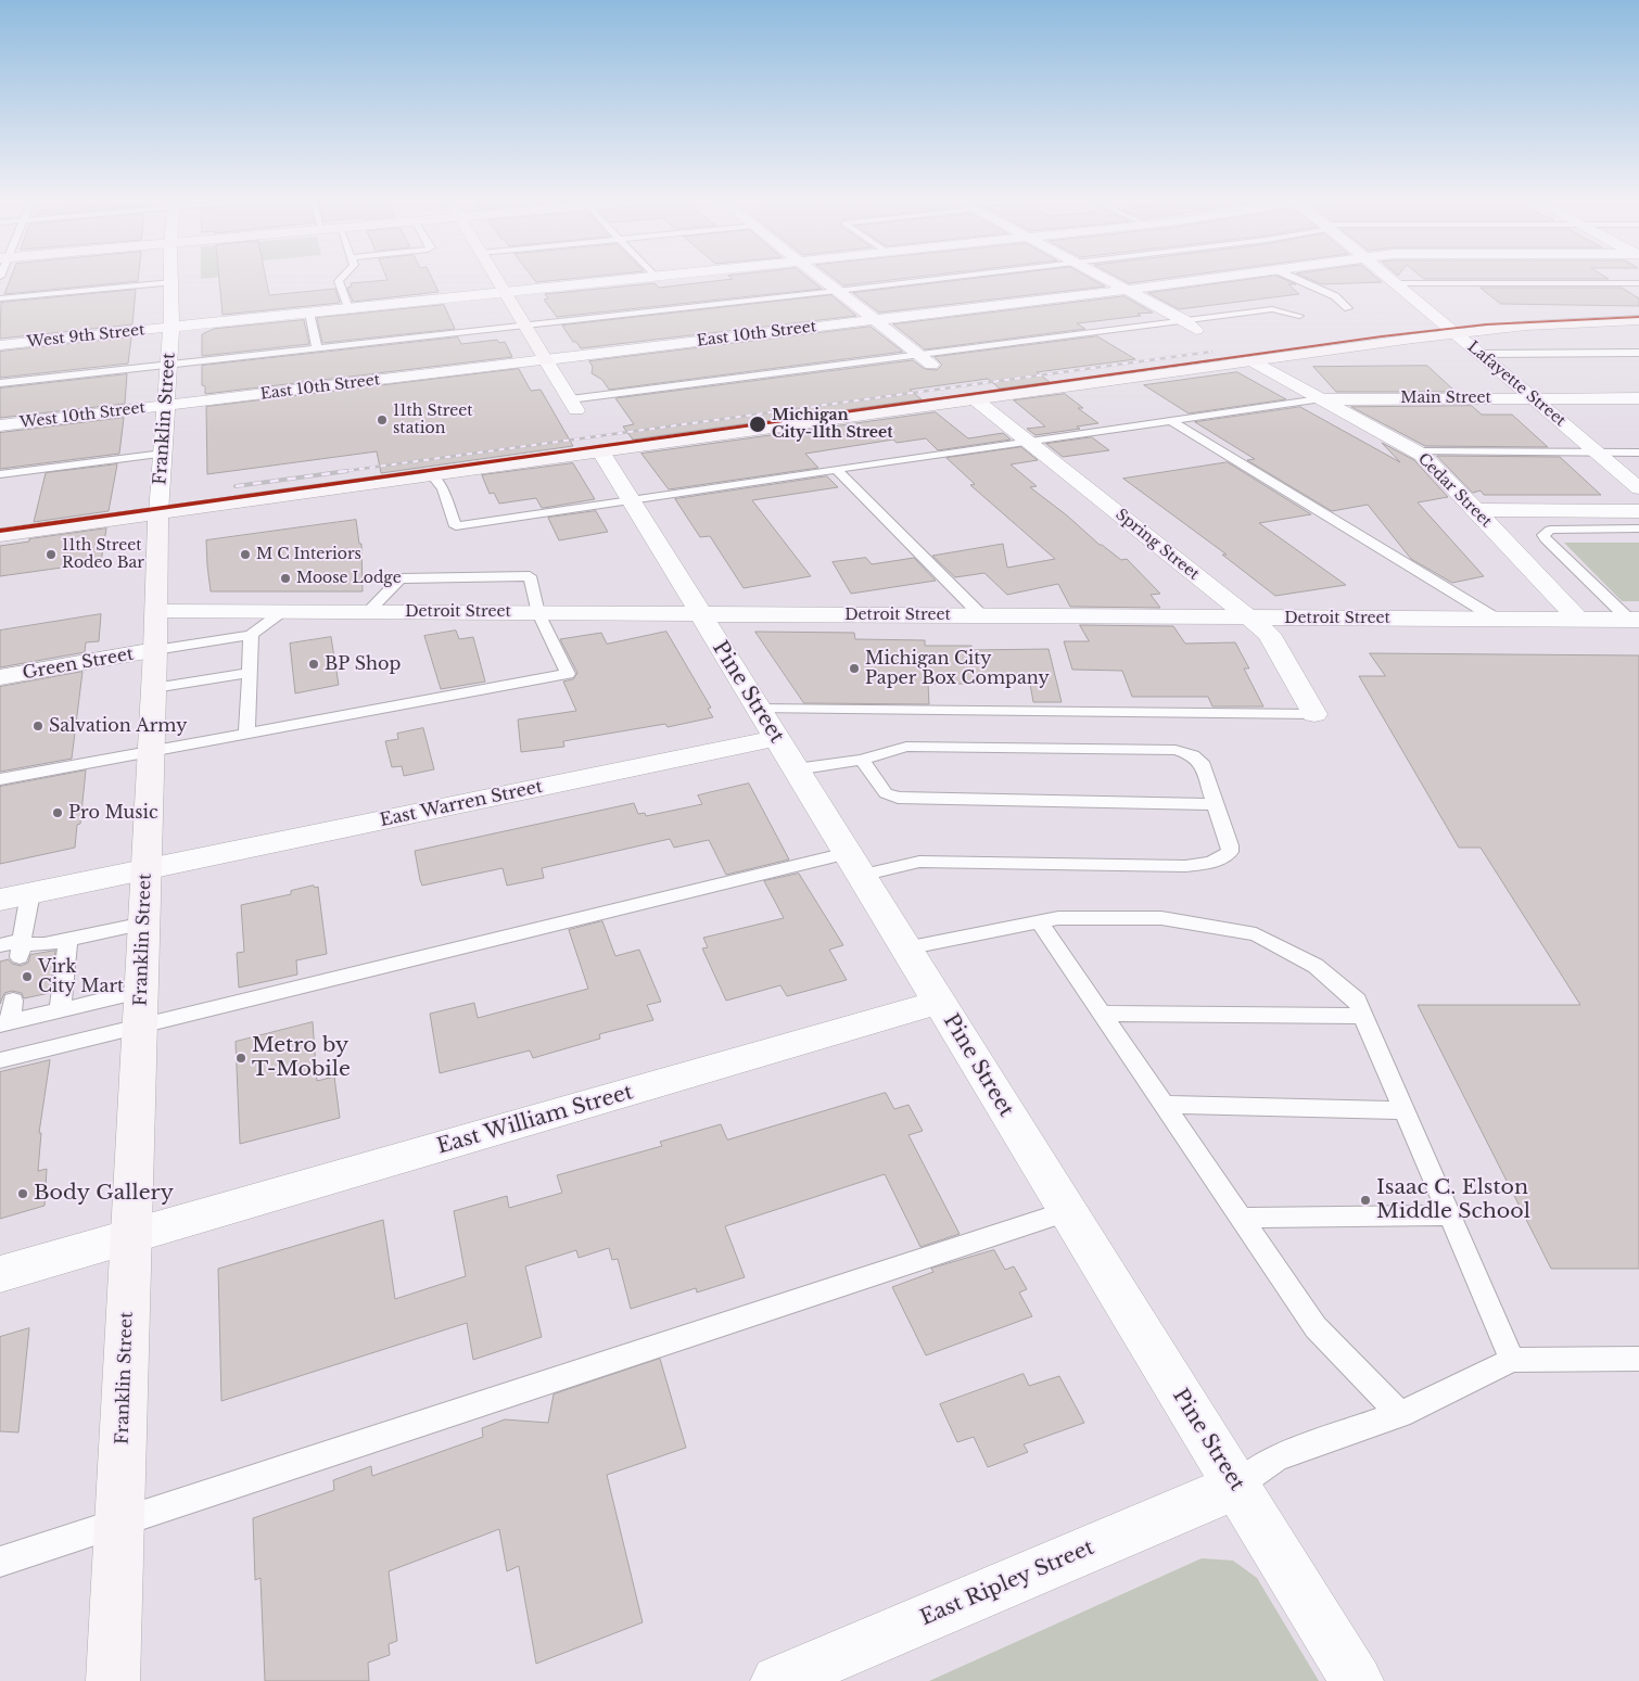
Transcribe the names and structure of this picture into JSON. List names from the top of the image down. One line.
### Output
{"streets":{"street":["East 10th Street","West 9th Street","Lafayette Street","Main Street","West 10th Street","Franklin Street","Cedar Street","Spring Street","Detroit Street","Green Street","Pine Street","East Warren Street","East William Street","East Ripley Street"]},"crossings":[["East 10th Street","West 10th Street"],["East 10th Street","Franklin Street"],["West 9th Street","Franklin Street"],["Lafayette Street","Main Street"],["Main Street","Cedar Street"],["West 10th Street","Franklin Street"],["Franklin Street","Detroit Street"],["Franklin Street","Green Street"],["Franklin Street","East Warren Street"],["Franklin Street","East William Street"],["Cedar Street","Detroit Street"],["Spring Street","Detroit Street"],["Detroit Street","Pine Street"],["Pine Street","East Warren Street"],["Pine Street","East William Street"],["Pine Street","East Ripley Street"]],"places":["11th Street station","Michigan City-11th Street","11th Street Rodeo Bar","M C Interiors","Moose Lodge","BP Shop","Michigan City Paper Box Company","Salvation Army","Pro Music","Virk City Mart","Metro by T-Mobile","Body Gallery","Isaac C. Elston Middle School"]}
